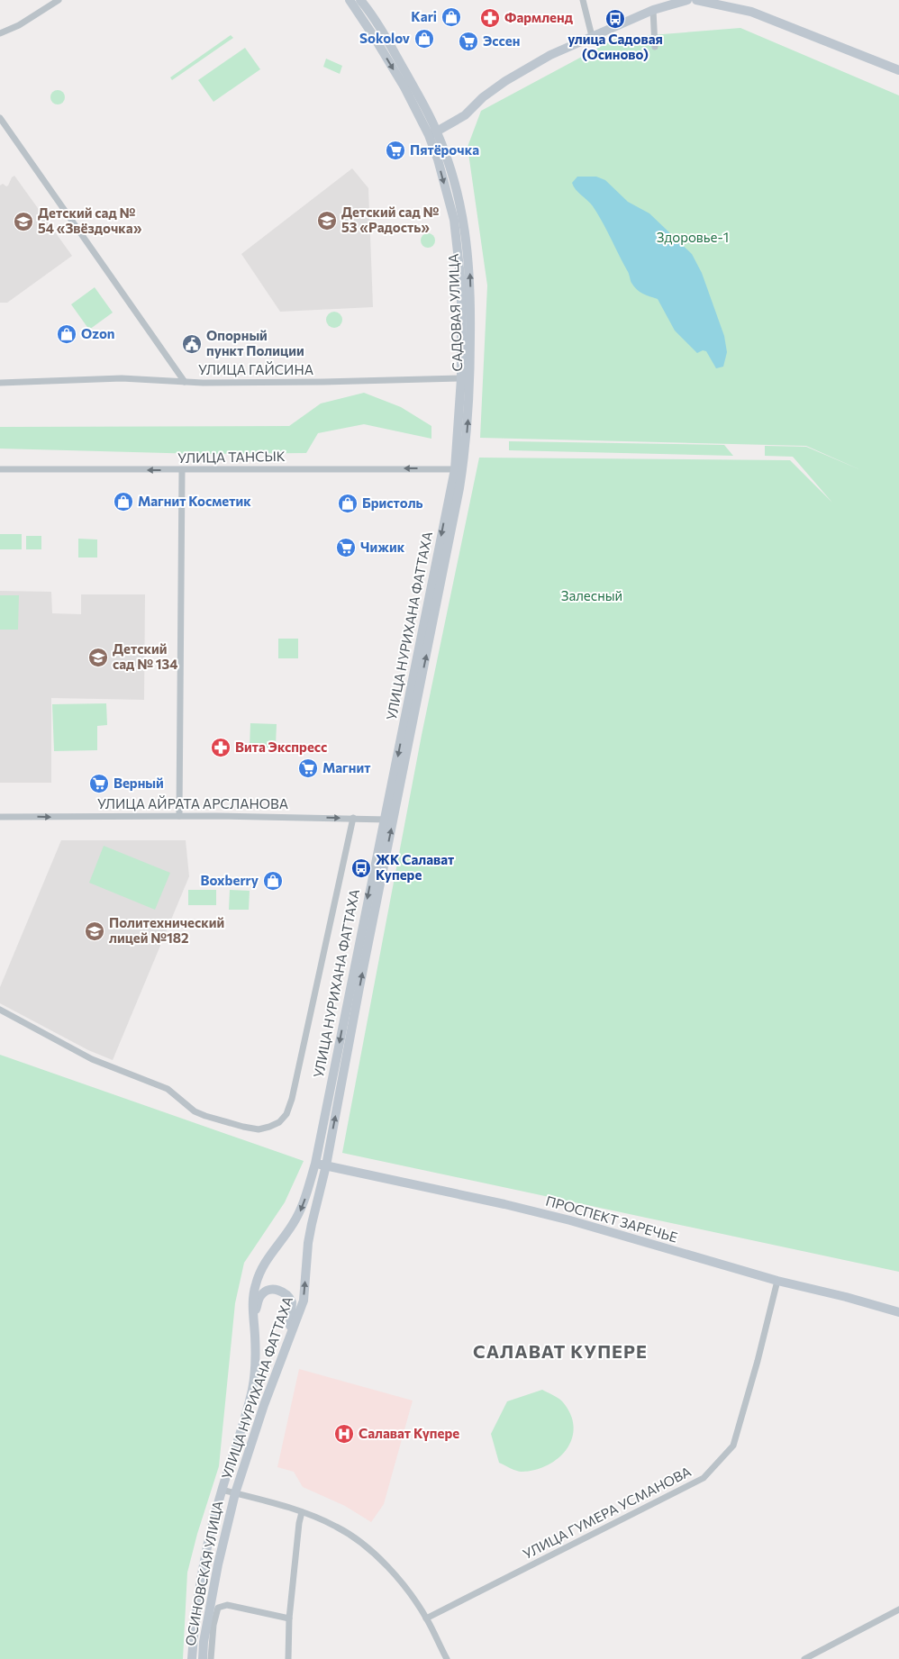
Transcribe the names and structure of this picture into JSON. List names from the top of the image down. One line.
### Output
{"streets":{"street":["САДОВАЯ УЛИЦА","УЛИЦА ГАЙСИНА","УЛИЦА ТАНСЫК","УЛИЦА НУРИХАНА ФАТТАХА","УЛИЦА АЙРАТА АРСЛАНОВА","ПРОСПЕКТ ЗАРЕЧЬЕ","УЛИЦА ГУМЕРА УСМАНОВА","ОСИНОВСКАЯ УЛИЦА"]},"crossings":[["САДОВАЯ УЛИЦА","УЛИЦА ГАЙСИНА"],["САДОВАЯ УЛИЦА","УЛИЦА ТАНСЫК"],["САДОВАЯ УЛИЦА","УЛИЦА НУРИХАНА ФАТТАХА"],["УЛИЦА ТАНСЫК","УЛИЦА НУРИХАНА ФАТТАХА"],["УЛИЦА НУРИХАНА ФАТТАХА","УЛИЦА АЙРАТА АРСЛАНОВА"],["УЛИЦА НУРИХАНА ФАТТАХА","ПРОСПЕКТ ЗАРЕЧЬЕ"],["УЛИЦА НУРИХАНА ФАТТАХА","ОСИНОВСКАЯ УЛИЦА"],["ПРОСПЕКТ ЗАРЕЧЬЕ","УЛИЦА ГУМЕРА УСМАНОВА"]],"one_way":["УЛИЦА ТАНСЫК","УЛИЦА АЙРАТА АРСЛАНОВА"],"districts":["САЛАВАТ КУПЕРЕ"],"parks":["Здоровье-1","Залесный"],"places":{"shop":["Kari","Sokolov","Ozon","Магнит Косметик","Бристоль","Boxberry"],"pharmacy":["Фармленд","Вита Экспресс"],"bus stop":["улица Садовая (Осиново)","ЖК Салават Купере"],"supermarket":["Эссен","Пятёрочка","Чижик","Магнит","Верный"],"school or university":["Детский сад № 53 «Радость»","Детский сад № 54 «Звёздочка»","Детский сад № 134","Политехнический лицей №182"],"public building":["Опорный пункт Полиции"],"hospital":["Салават Күпере"]}}
